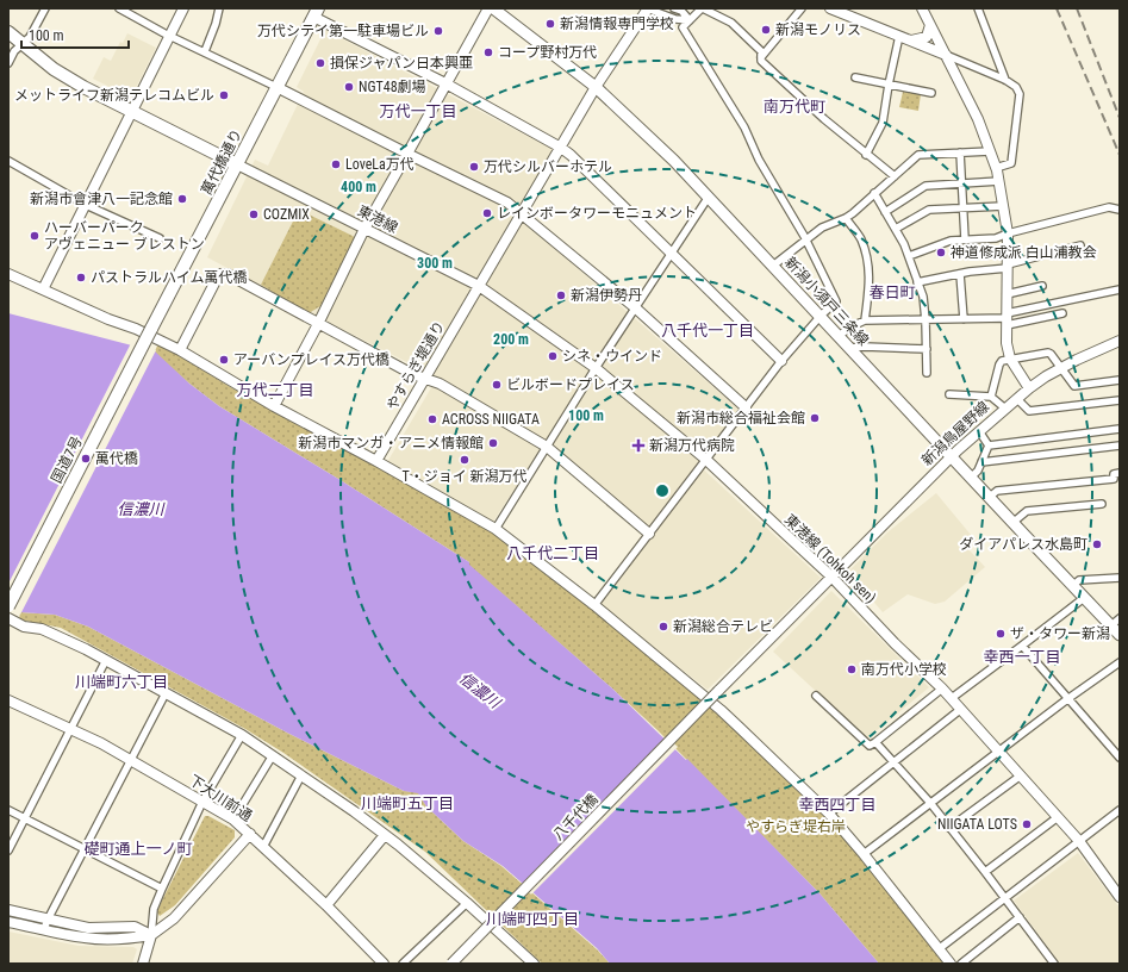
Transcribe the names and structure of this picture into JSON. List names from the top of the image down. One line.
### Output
{"streets":{"highway":["萬代橋通り","国道7号"],"main road":["新潟小須戸三条線"],"street":["東港線","やすらぎ堤通り","新潟鳥屋野線","東港線 (Tohkoh sen)","下大川前通","八千代橋"]},"crossings":[["萬代橋通り","東港線"],["萬代橋通り","国道7号"],["東港線","やすらぎ堤通り"],["東港線","東港線 (Tohkoh sen)"],["新潟小須戸三条線","やすらぎ堤通り"],["新潟小須戸三条線","新潟鳥屋野線"],["やすらぎ堤通り","東港線 (Tohkoh sen)"],["新潟鳥屋野線","東港線 (Tohkoh sen)"],["新潟鳥屋野線","八千代橋"]],"districts":["南万代町","万代一丁目","春日町","八千代一丁目","万代二丁目","八千代二丁目","幸西一丁目","川端町六丁目","川端町五丁目","幸西四丁目","礎町通上一ノ町","川端町四丁目"],"water":["信濃川"],"parks":["やすらぎ堤右岸"],"places":{"other":["新潟情報専門学校","新潟モノリス","万代シテイ第一駐車場ビル","コープ野村万代","損保ジャパン日本興亜","NGT48劇場","メットライフ新潟テレコムビル","LoveLa万代","万代シルバーホテル","新潟市會津八一記念館","レインボータワーモニュメント","COZMIX","ハーバーパーク アヴェニュー ブレストン","神道修成派 白山浦教会","パストラルハイム萬代橋","新潟伊勢丹","シネ・ウインド","アーバンプレイス万代橋","ビルボードプレイス","新潟市総合福祉会館","ACROSS NIIGATA","新潟市マンガ・アニメ情報館","萬代橋","T・ジョイ 新潟万代","ダイアパレス水島町","新潟総合テレビ","ザ・タワー新潟","南万代小学校","NIIGATA LOTS"],"health":["新潟万代病院"]},"scale_bar":"100 m","rings":["400 m","300 m","200 m","100 m"]}
